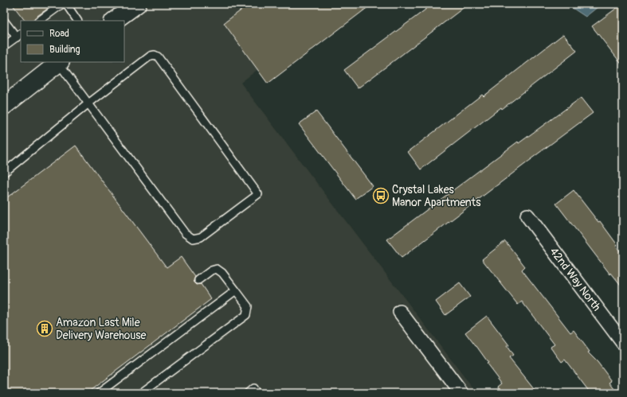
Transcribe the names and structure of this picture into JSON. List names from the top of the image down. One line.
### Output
{"streets":{"street":["42nd Way North"]},"places":{"bus stop":["Crystal Lakes Manor Apartments"],"building":["Amazon Last Mile Delivery Warehouse"]},"legend":["Road","Building"]}
